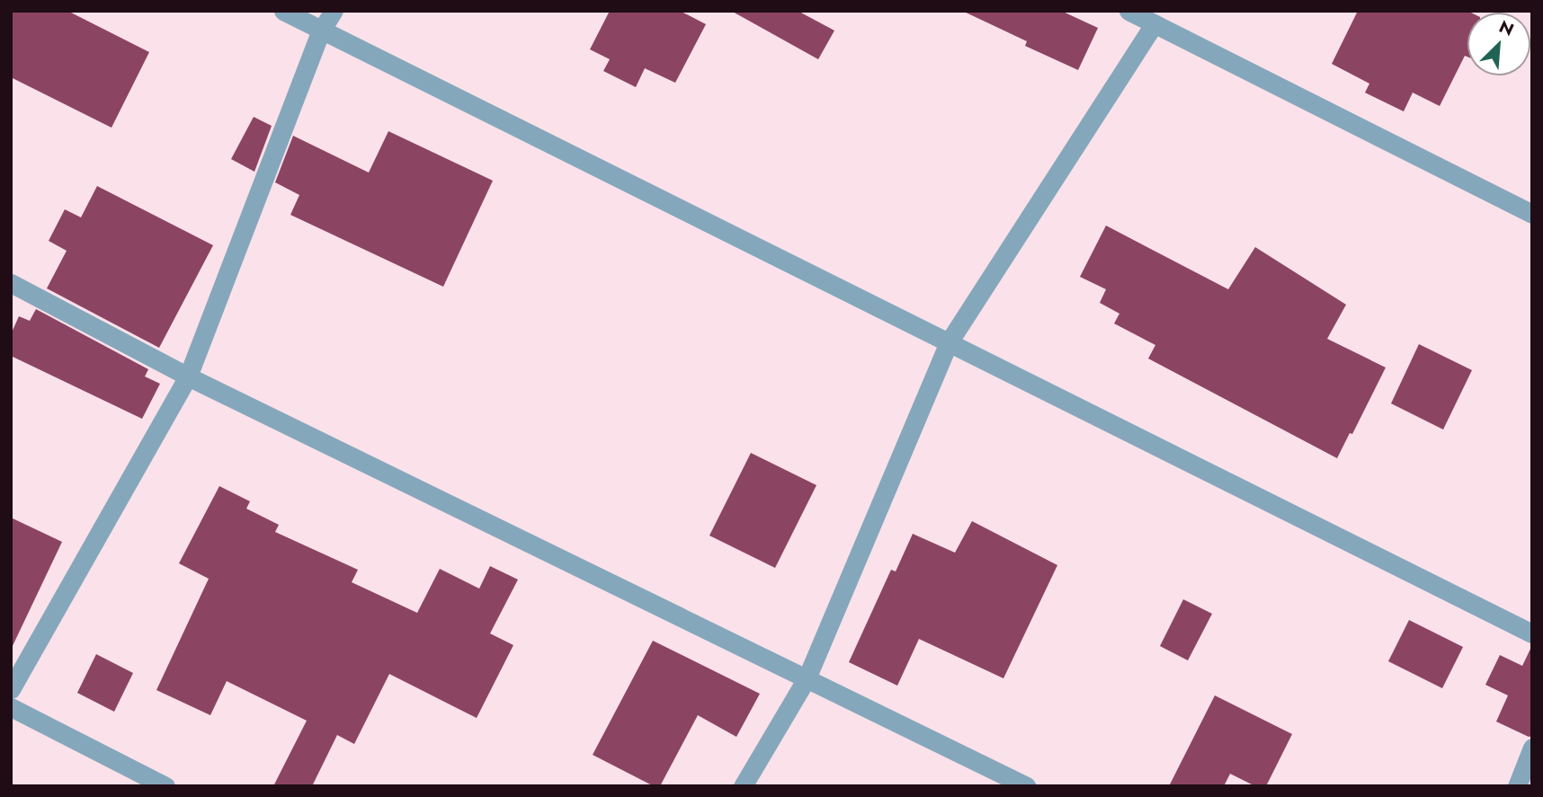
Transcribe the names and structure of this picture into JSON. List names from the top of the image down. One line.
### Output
{"north":"top right"}
